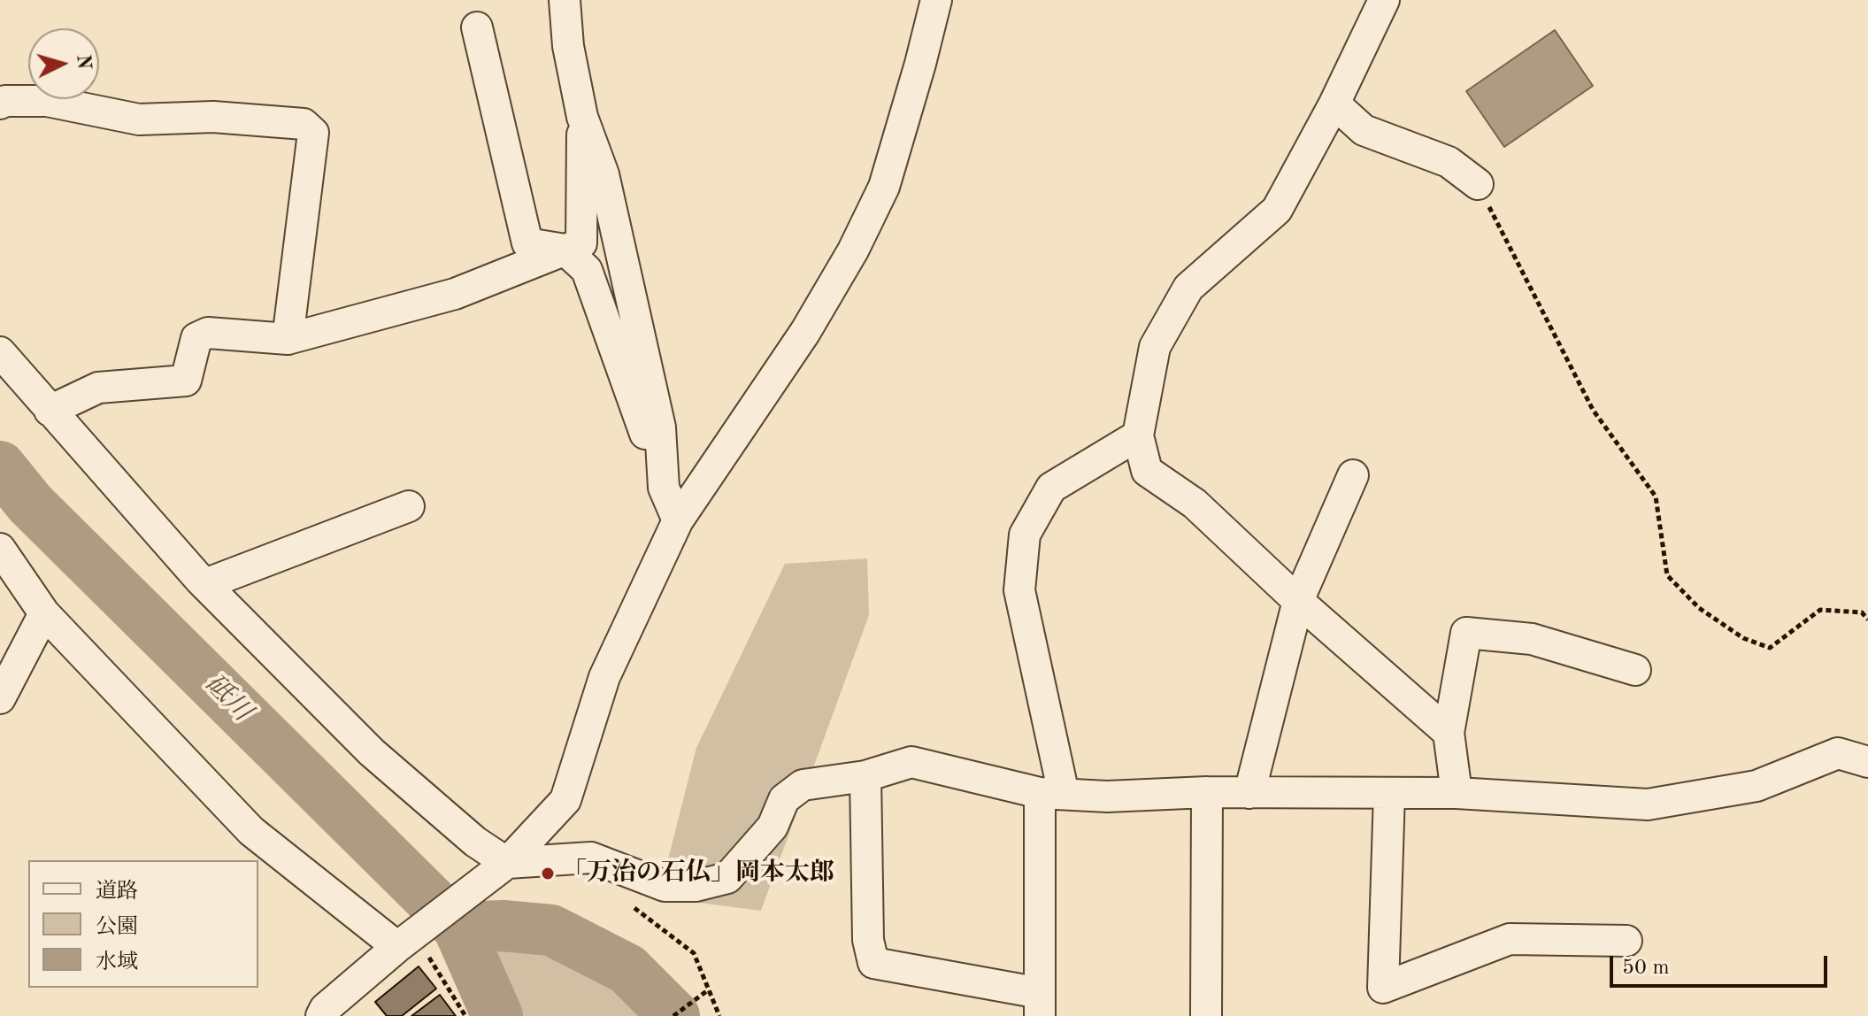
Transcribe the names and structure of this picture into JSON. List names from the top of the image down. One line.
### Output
{"water":["砥川"],"places":["「万治の石仏」岡本太郎"],"legend":["道路","公園","水域"],"scale_bar":"50 m","north":"right"}
